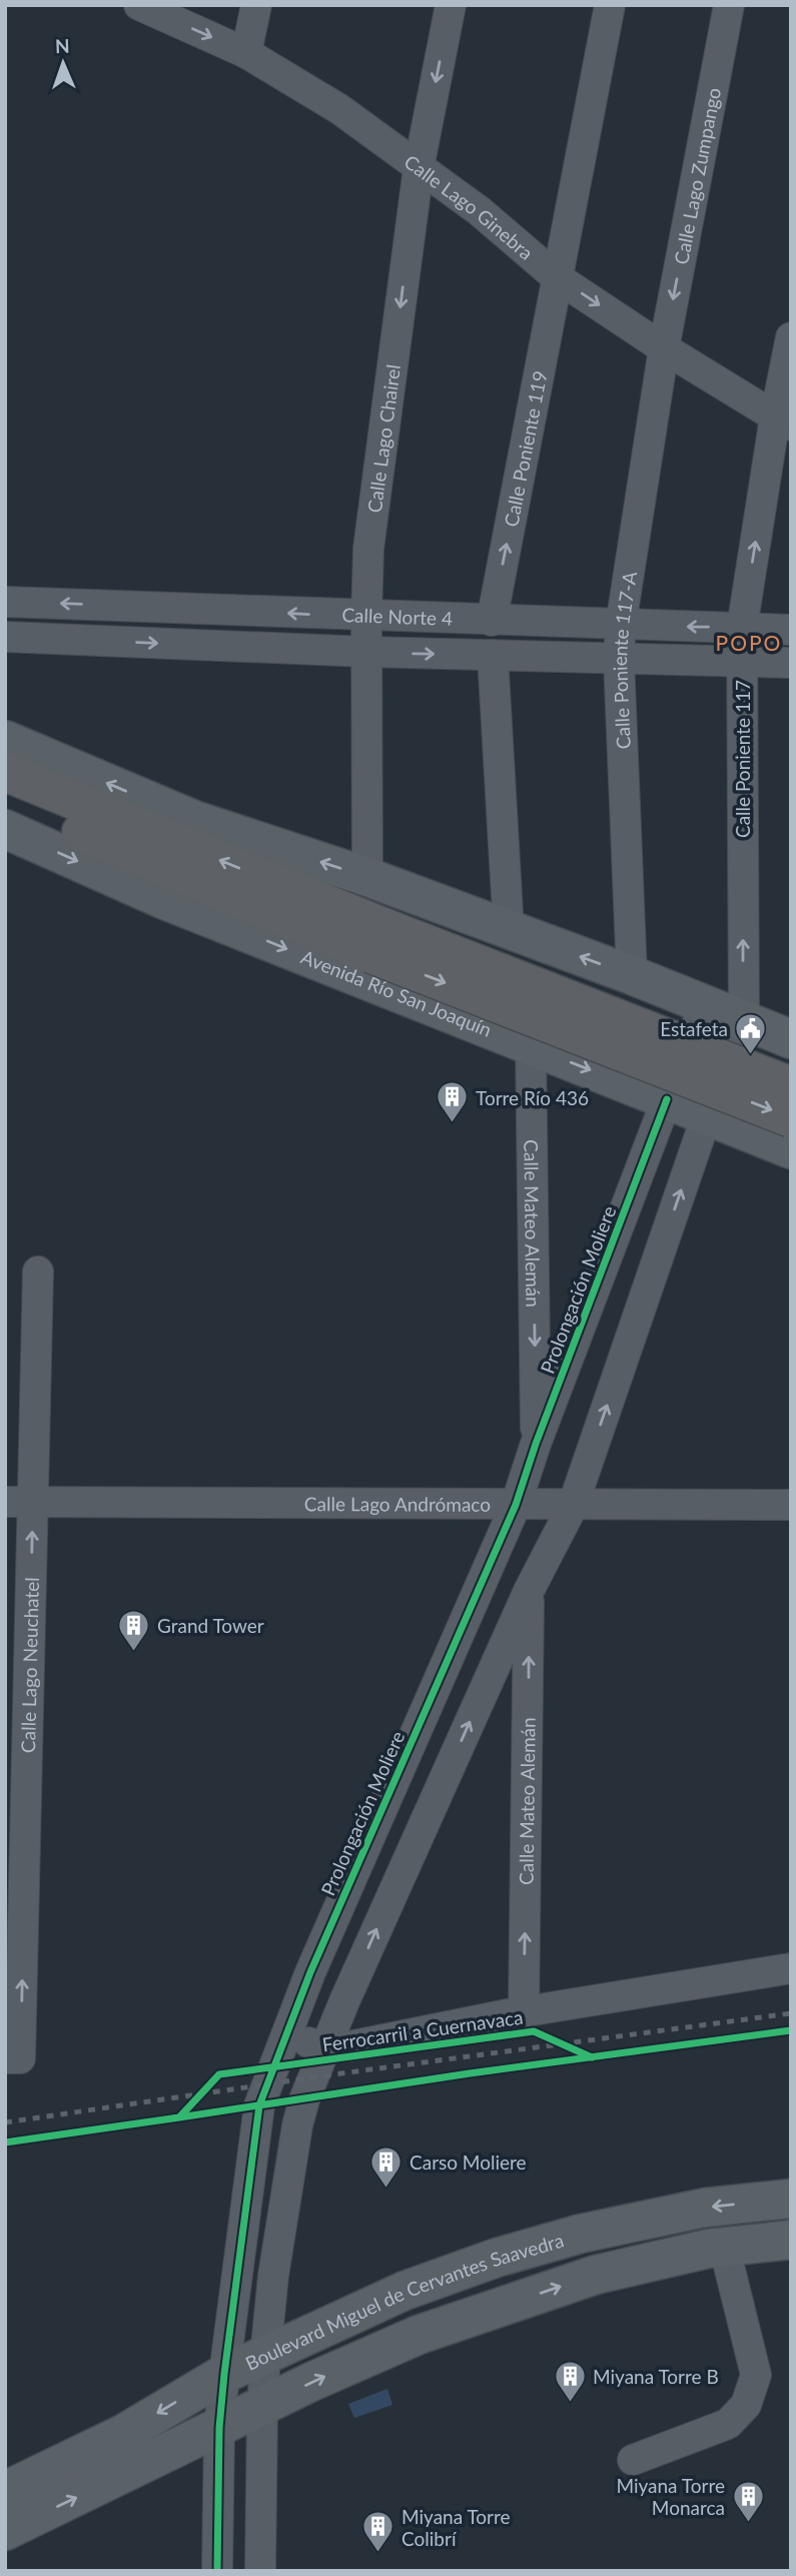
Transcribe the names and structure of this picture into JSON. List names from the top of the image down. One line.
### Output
{"streets":{"highway":["Avenida Río San Joaquín"],"main road":["Boulevard Miguel de Cervantes Saavedra"],"street":["Calle Lago Zumpango","Calle Lago Ginebra","Calle Lago Chairel","Calle Poniente 119","Calle Norte 4","Calle Poniente 117-A","Calle Poniente 117","Calle Mateo Alemán","Prolongación Moliere","Calle Lago Andrómaco","Calle Lago Neuchatel"],"cycle path":["Ferrocarril a Cuernavaca"]},"crossings":[["Calle Lago Zumpango","Calle Lago Ginebra"],["Calle Lago Zumpango","Calle Poniente 117-A"],["Calle Lago Ginebra","Calle Lago Chairel"],["Calle Lago Ginebra","Calle Poniente 119"],["Calle Lago Ginebra","Calle Poniente 117-A"],["Calle Lago Ginebra","Calle Poniente 117"],["Calle Lago Chairel","Calle Norte 4"],["Calle Lago Chairel","Avenida Río San Joaquín"],["Calle Poniente 119","Calle Norte 4"],["Calle Norte 4","Calle Poniente 117-A"],["Calle Norte 4","Calle Poniente 117"],["Calle Poniente 117-A","Avenida Río San Joaquín"],["Calle Poniente 117","Avenida Río San Joaquín"],["Avenida Río San Joaquín","Calle Mateo Alemán"],["Avenida Río San Joaquín","Prolongación Moliere"],["Calle Mateo Alemán","Prolongación Moliere"],["Prolongación Moliere","Calle Lago Andrómaco"],["Prolongación Moliere","Boulevard Miguel de Cervantes Saavedra"],["Calle Lago Andrómaco","Calle Lago Neuchatel"]],"one_way":["Calle Lago Zumpango","Calle Lago Chairel","Calle Poniente 119","Calle Lago Neuchatel"],"districts":["POPO"],"places":{"public building":["Estafeta"],"building":["Torre Río 436","Grand Tower","Carso Moliere","Miyana Torre B","Miyana Torre Monarca","Miyana Torre Colibrí"]},"north":"top"}
